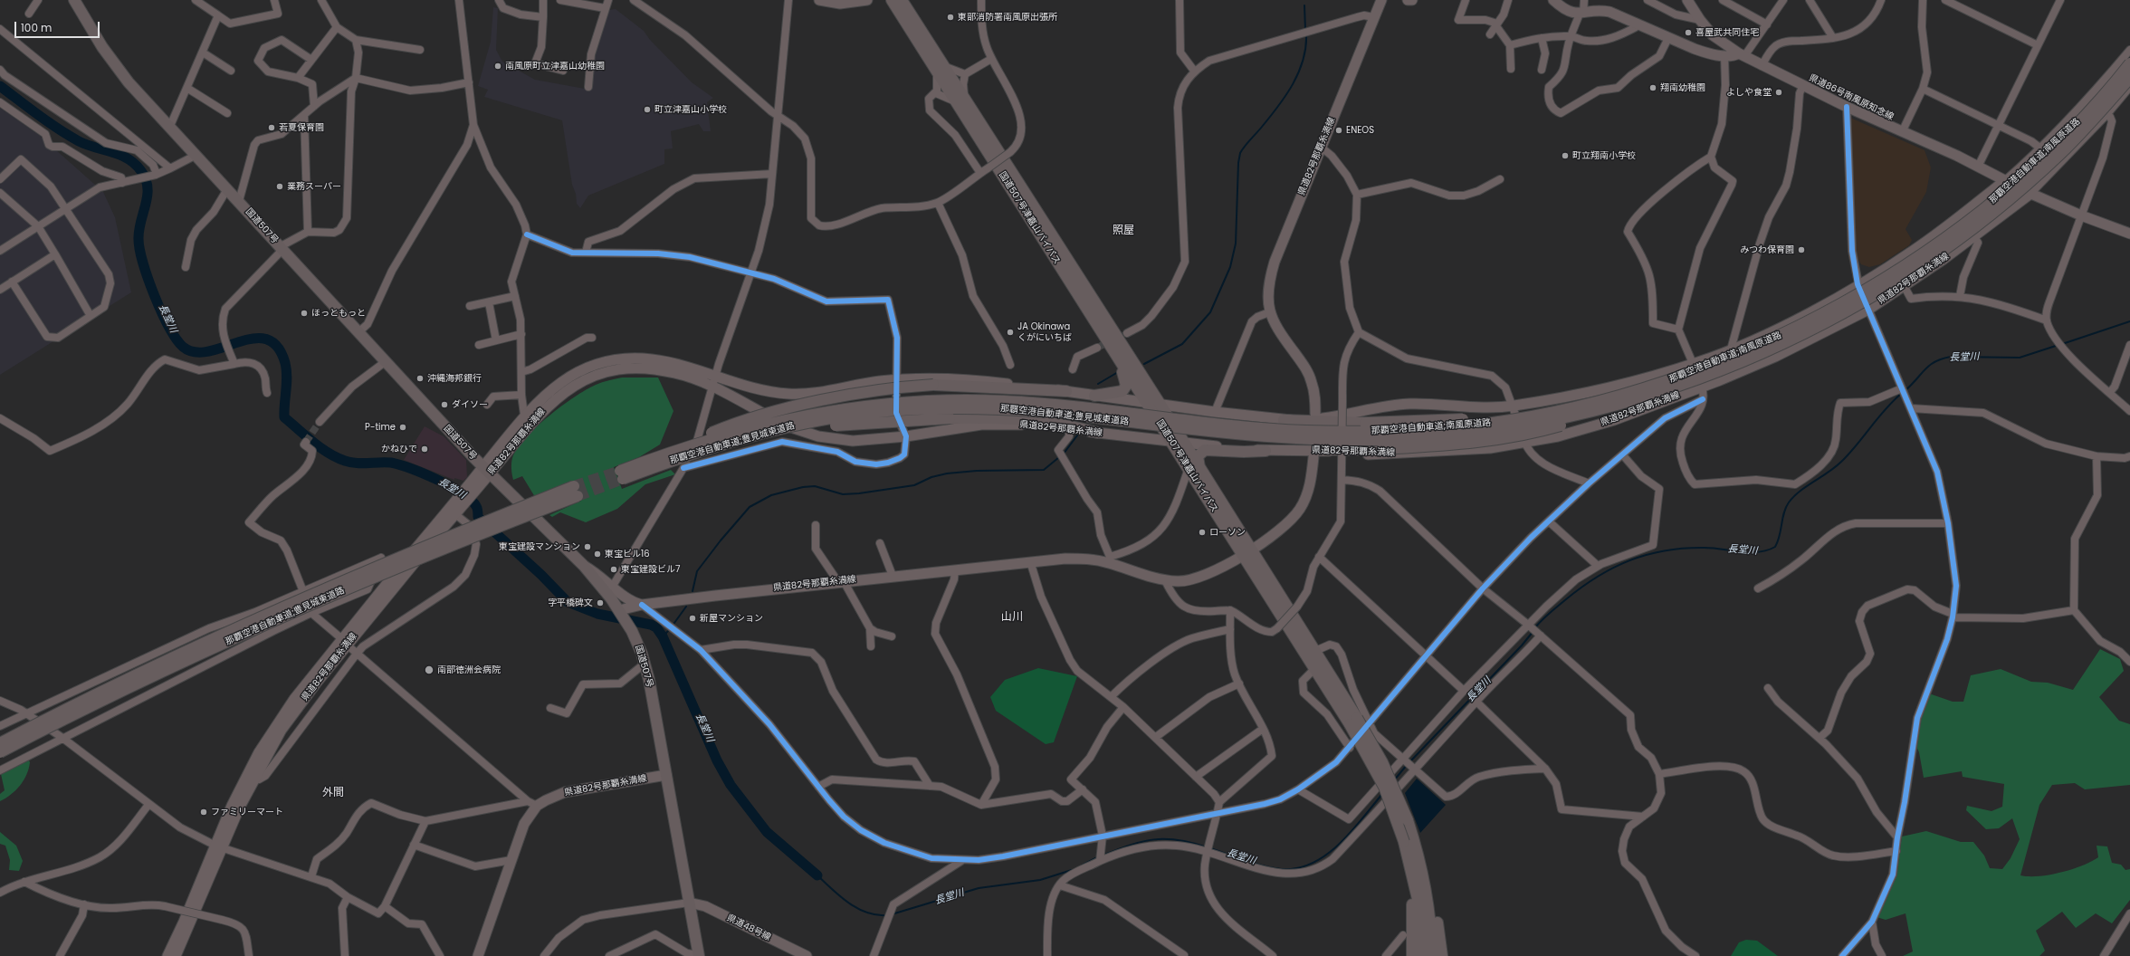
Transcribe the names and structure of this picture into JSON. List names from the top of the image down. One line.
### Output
{"streets":{"highway":["那覇空港自動車道;南風原道路","国道507号津嘉山バイパス","国道507号","那覇空港自動車道;豊見城東道路"],"main road":["県道86号南風原知念線","県道82号那覇糸満線","県道48号線"]},"crossings":[["県道86号南風原知念線","県道82号那覇糸満線"],["県道82号那覇糸満線","国道507号津嘉山バイパス"],["県道82号那覇糸満線","国道507号"],["那覇空港自動車道;南風原道路","那覇空港自動車道;豊見城東道路"],["国道507号","県道48号線"]],"districts":["照屋","山川","外間"],"water":["長堂川"],"places":["東部消防署南風原出張所","喜屋武共同住宅","南風原町立津嘉山幼稚園","翔南幼稚園","よしや食堂","町立津嘉山小学校","若夏保育園","ENEOS","町立翔南小学校","業務スーパー","みつわ保育園","ほっともっと","JA Okinawa くがにいちば","沖縄海邦銀行","ダイソー","P-time","かねひで","ローソン","東宝建設マンション","東宝ビル16","東宝建設ビル7","字平橋碑文","新屋マンション","南部徳洲会病院","ファミリーマート"],"scale_bar":"100 m"}
